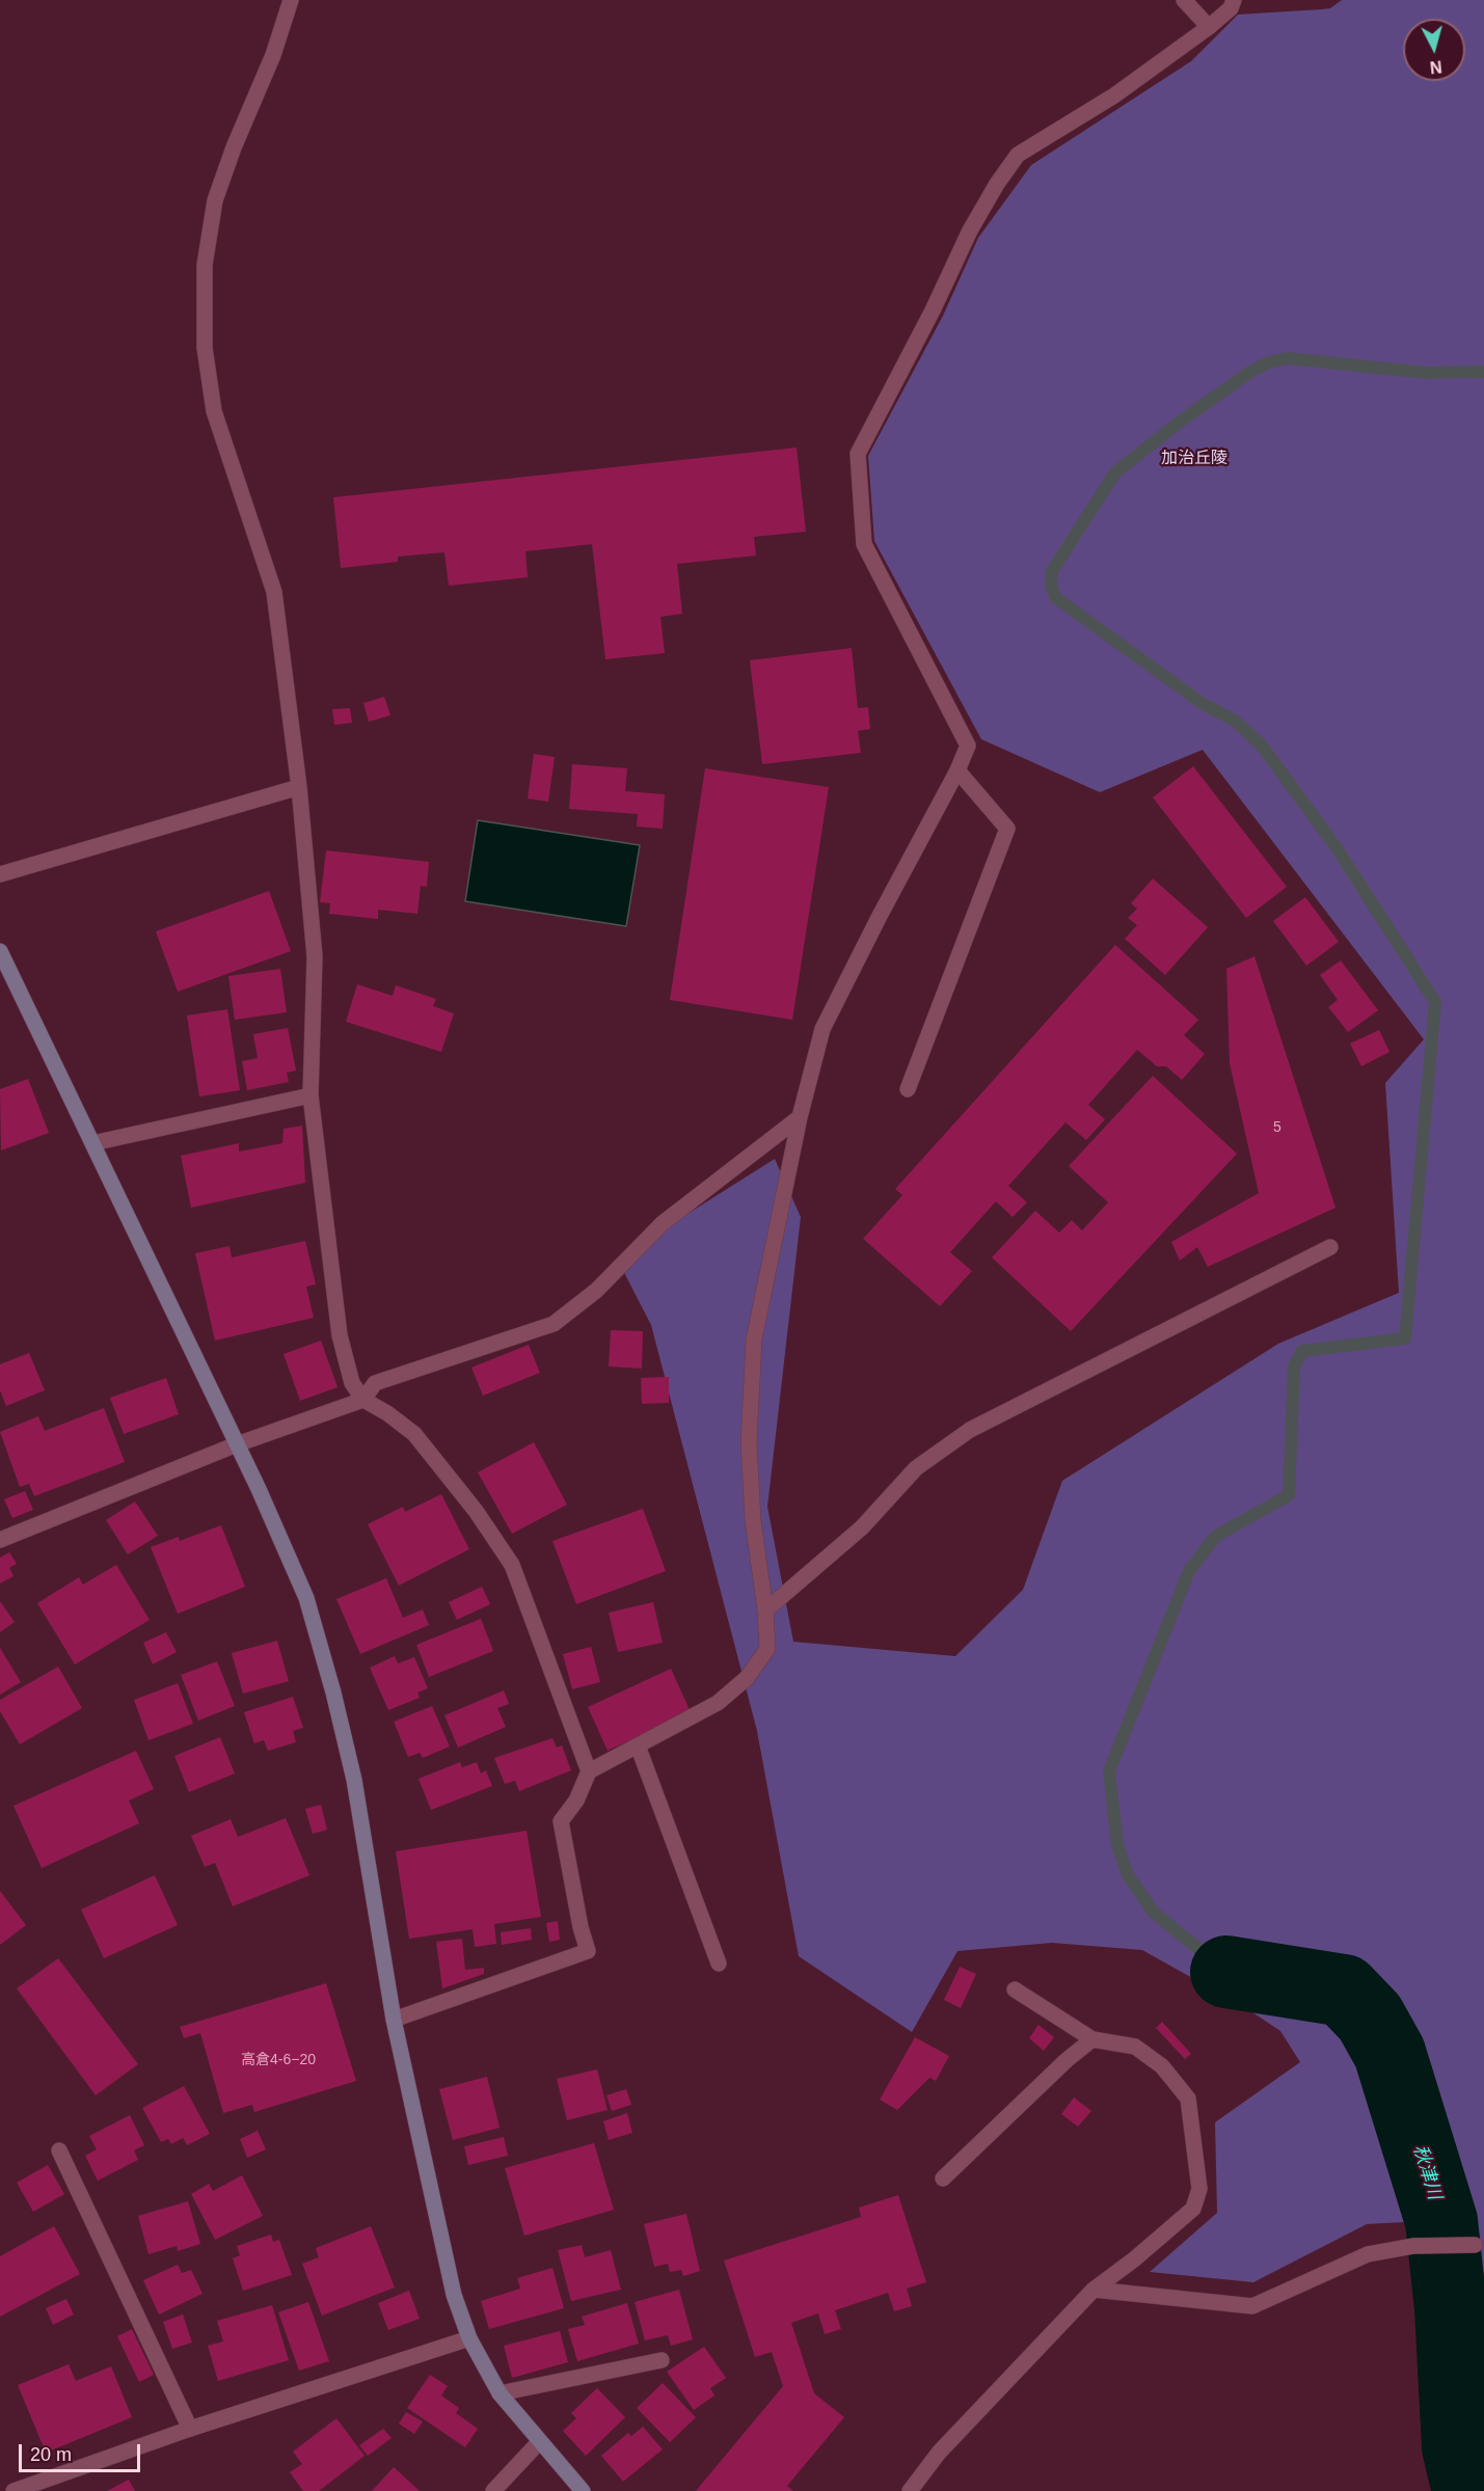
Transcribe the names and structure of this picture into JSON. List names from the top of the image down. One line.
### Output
{"water":["秋津川"],"parks":["加治丘陵"],"house_numbers":["5","高倉4-6−20"],"scale_bar":"20 m","north":"bottom"}
